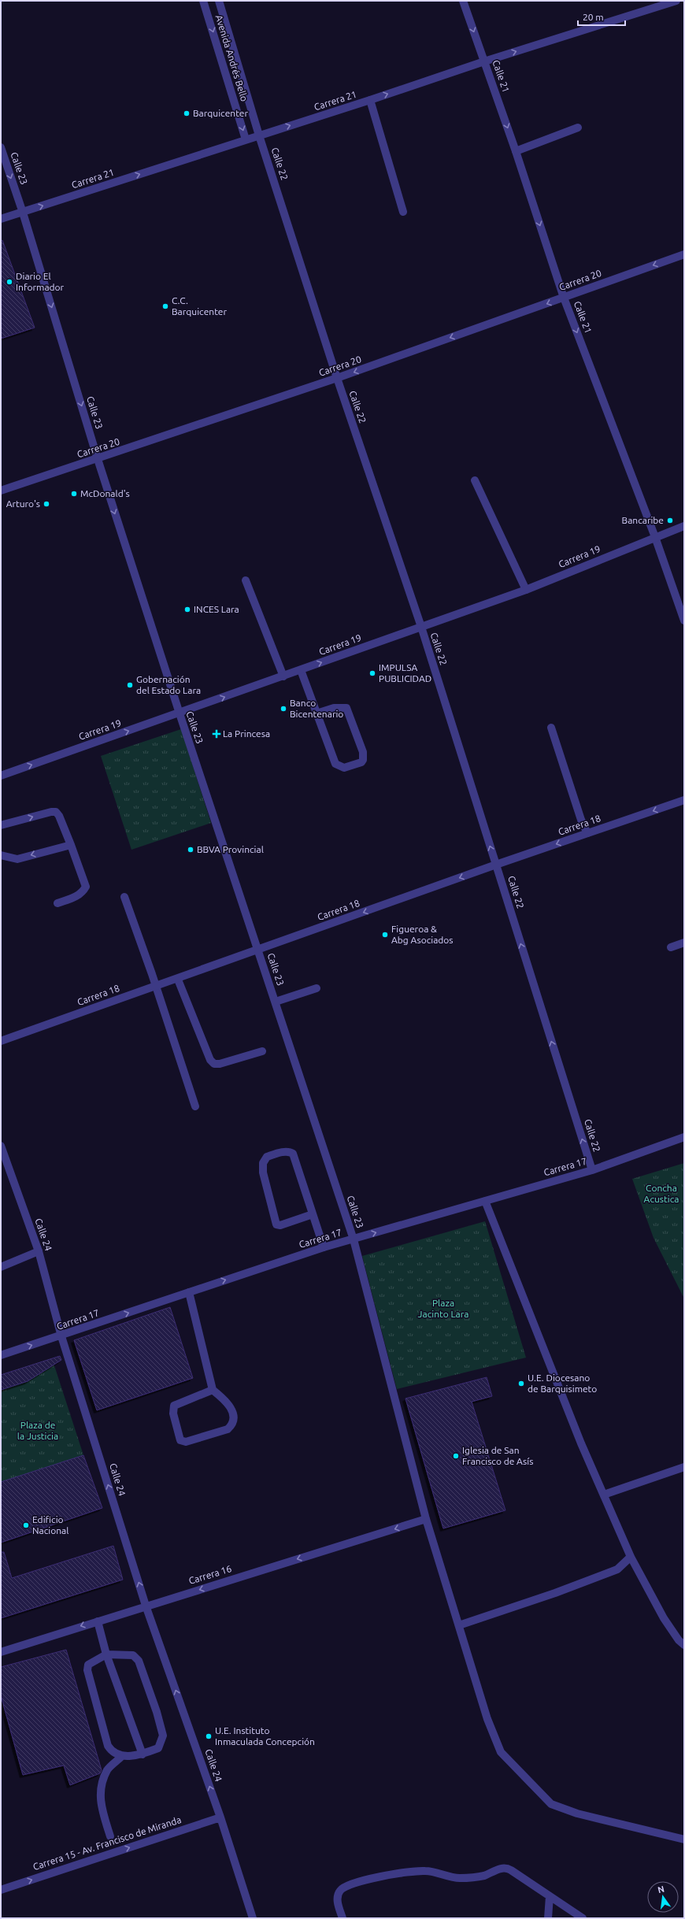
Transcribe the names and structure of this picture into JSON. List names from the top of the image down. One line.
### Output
{"streets":{"street":["Avenida Andrés Bello","Calle 21","Carrera 21","Calle 22","Calle 23","Carrera 20","Carrera 19","Carrera 18","Carrera 17","Calle 24","Carrera 16","Carrera 15 - Av. Francisco de Miranda"]},"crossings":[["Avenida Andrés Bello","Carrera 21"],["Avenida Andrés Bello","Calle 22"],["Calle 21","Carrera 21"],["Calle 21","Carrera 20"],["Calle 21","Carrera 19"],["Carrera 21","Calle 22"],["Carrera 21","Calle 23"],["Calle 22","Carrera 20"],["Calle 22","Carrera 19"],["Calle 22","Carrera 18"],["Calle 22","Carrera 17"],["Calle 23","Carrera 20"],["Calle 23","Carrera 19"],["Calle 23","Carrera 18"],["Calle 23","Carrera 17"],["Calle 23","Carrera 16"],["Carrera 17","Calle 24"],["Calle 24","Carrera 16"],["Calle 24","Carrera 15 - Av. Francisco de Miranda"]],"one_way":["Calle 21","Carrera 21","Calle 22","Carrera 20","Carrera 19","Carrera 18","Carrera 17","Calle 24","Carrera 16","Carrera 15 - Av. Francisco de Miranda"],"parks":["Concha Acustica","Plaza Jacinto Lara","Plaza de la Justicia"],"places":{"other":["Barquicenter","Diario El Informador","C.C. Barquicenter","McDonald's","Arturo's","Bancaribe","INCES Lara","IMPULSA PUBLICIDAD","Gobernación del Estado Lara","Banco Bicentenario","BBVA Provincial","Figueroa & Abg Asociados","U.E. Diocesano de Barquisimeto","Iglesia de San Francisco de Asís","Edificio Nacional","U.E. Instituto Inmaculada Concepción"],"health":["La Princesa"]},"scale_bar":"20 m","north":"top"}
